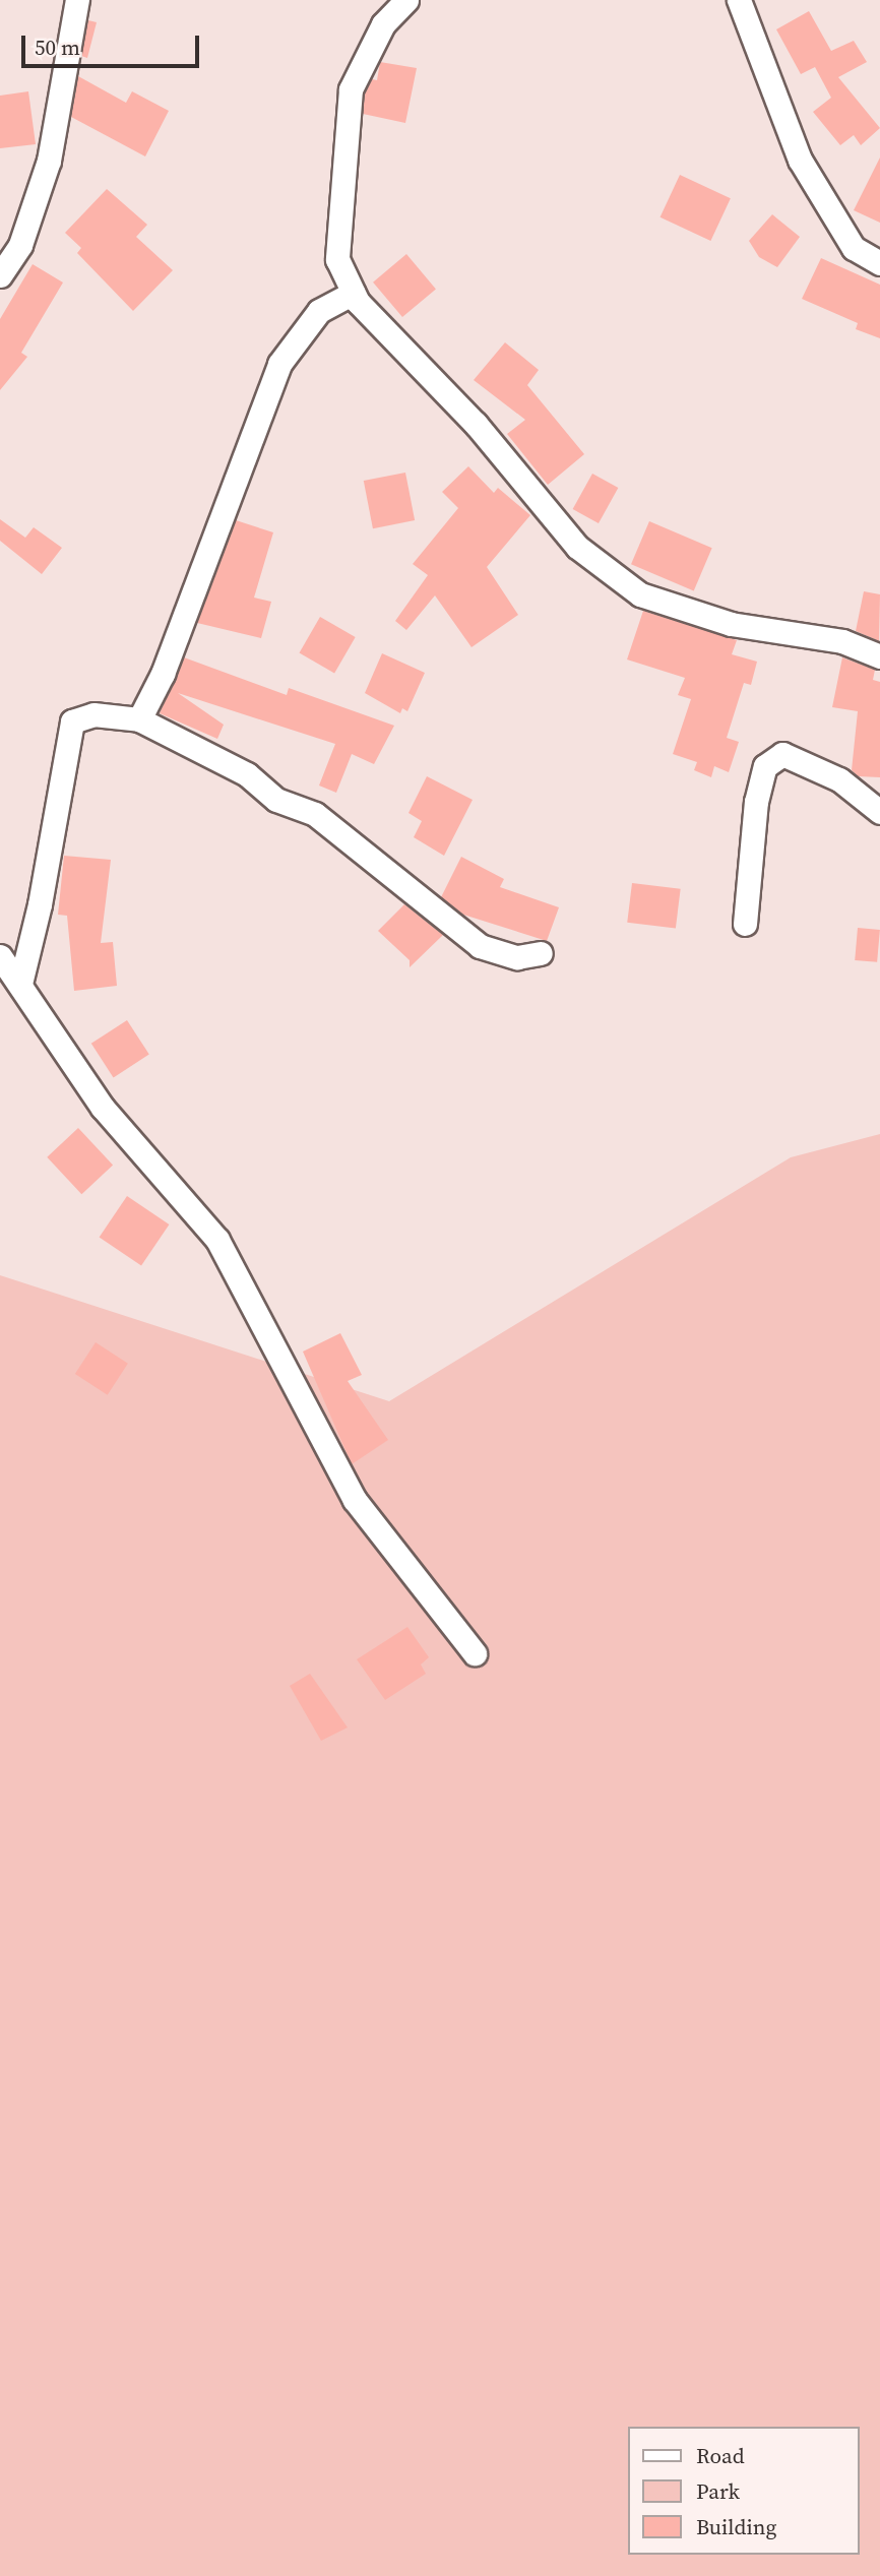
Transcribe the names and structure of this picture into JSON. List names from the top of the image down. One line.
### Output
{"legend":["Road","Park","Building"],"scale_bar":"50 m"}
